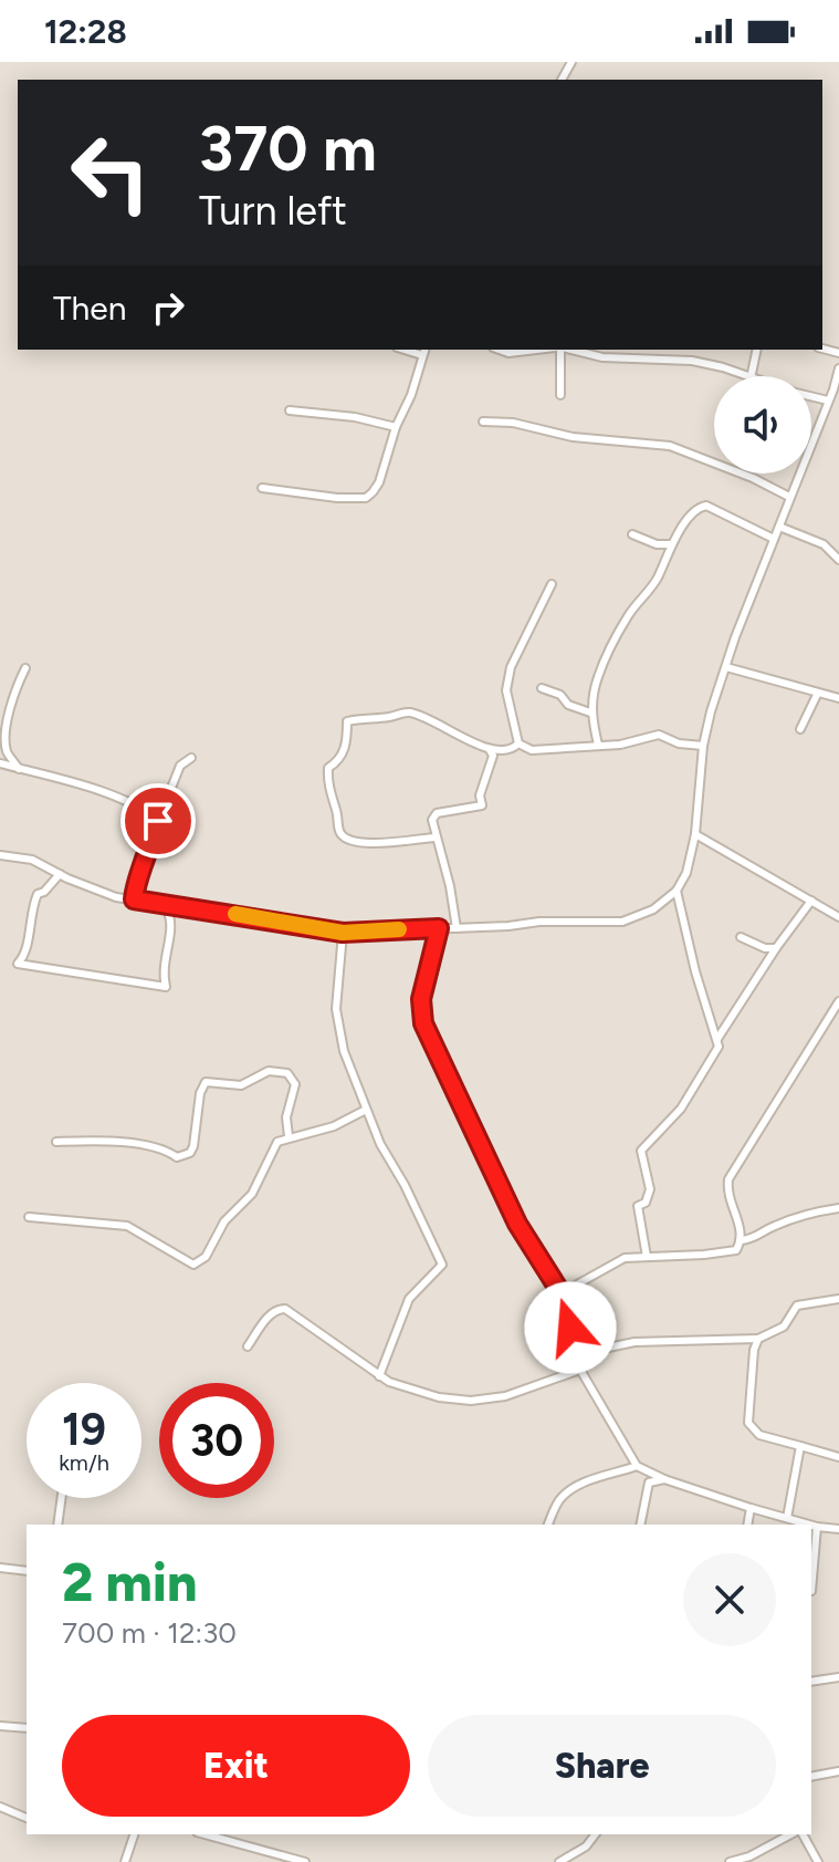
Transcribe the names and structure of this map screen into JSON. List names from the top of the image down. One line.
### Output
{"page":{"status":"12:28","turn":["370 m","Turn left"],"then":"Then","speed":"19 km/h","limit":"30","heading":["2 min","700 m · 12:30"],"buttons":["Exit","Share"]}}
